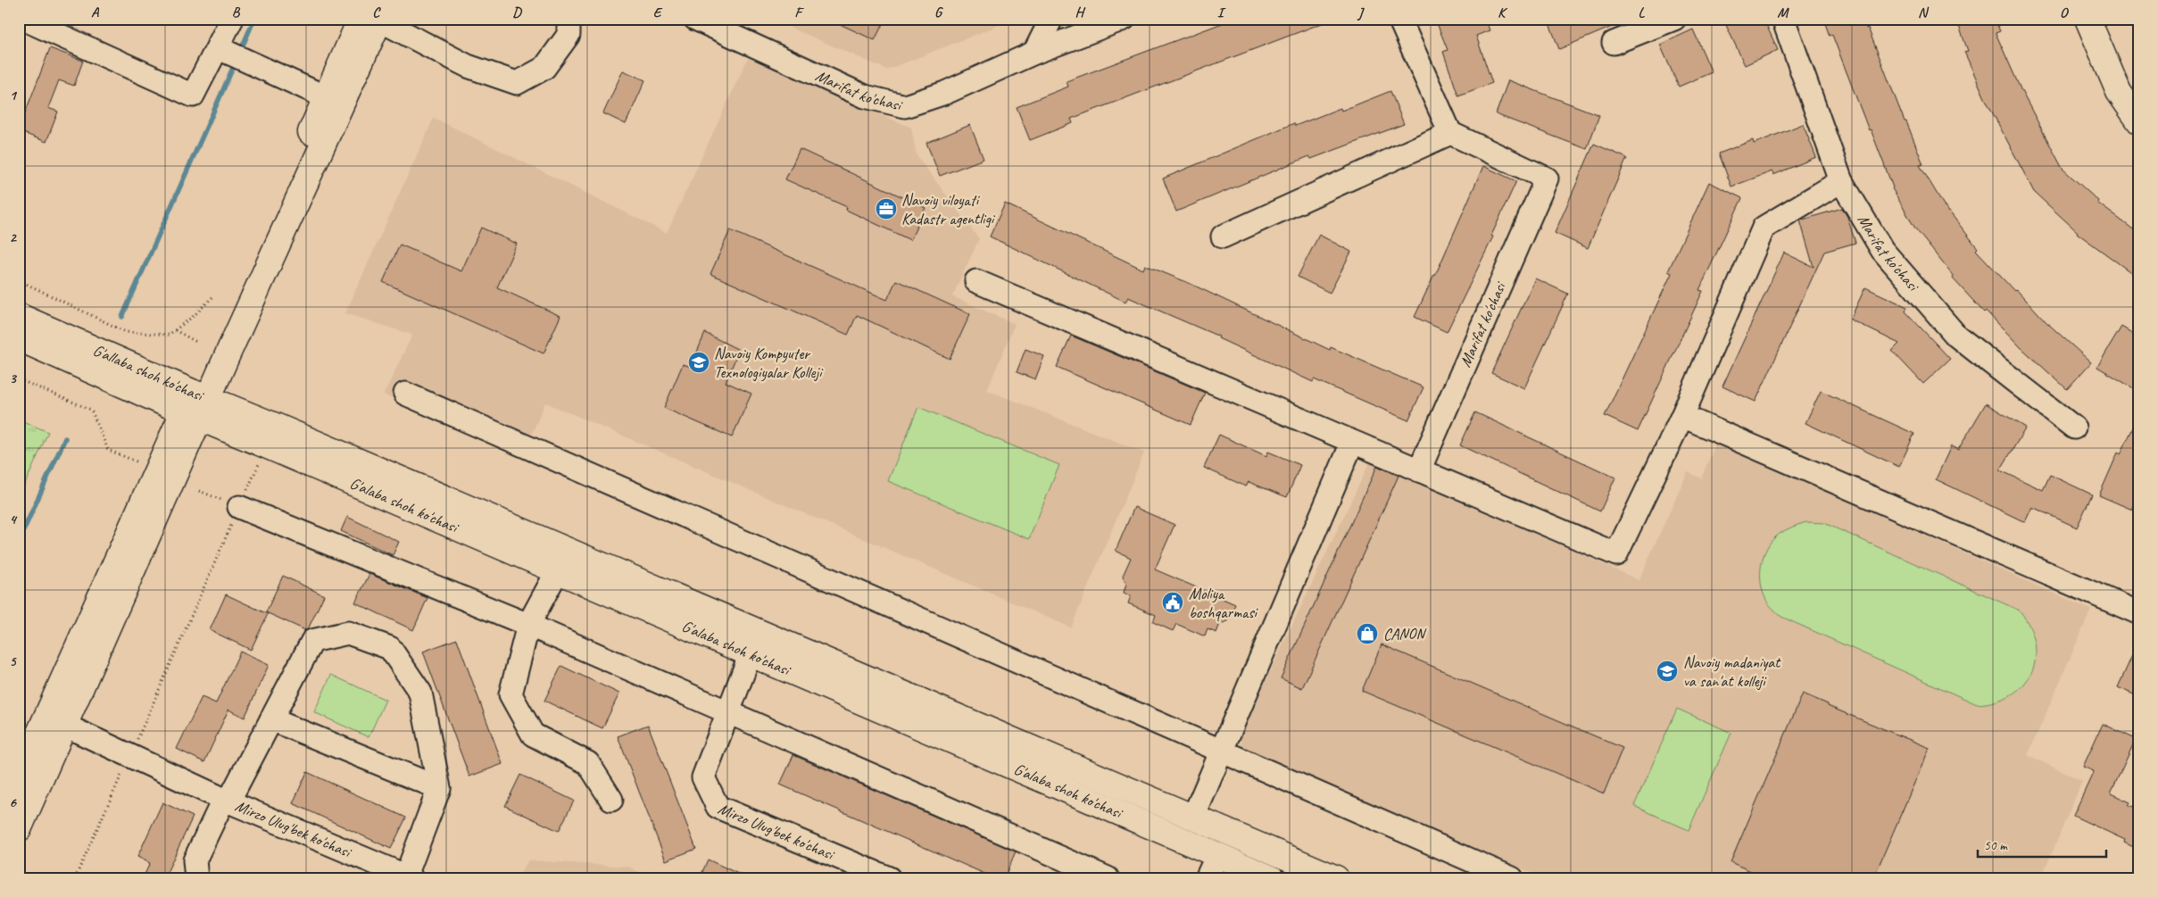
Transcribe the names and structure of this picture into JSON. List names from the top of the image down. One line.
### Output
{"streets":{"main road":["G'allaba shoh ko'chasi","G'alaba shoh ko'chasi"],"street":["Marifat ko'chasi","Mirzo Ulug'bek ko'chasi"]},"crossings":[["G'allaba shoh ko'chasi","G'alaba shoh ko'chasi"]],"places":{"office":["Navoiy viloyati Kadastr agentligi"],"school or university":["Navoiy Kompyuter Texnologiyalar Kolleji","Navoiy madaniyat va san'at kolleji"],"public building":["Moliya boshqarmasi"],"shop":["CANON"]},"scale_bar":"50 m","grid":{"columns":["A","B","C","D","E","F","G","H","I","J","K","L","M","N","O"],"rows":["1","2","3","4","5","6"]}}
